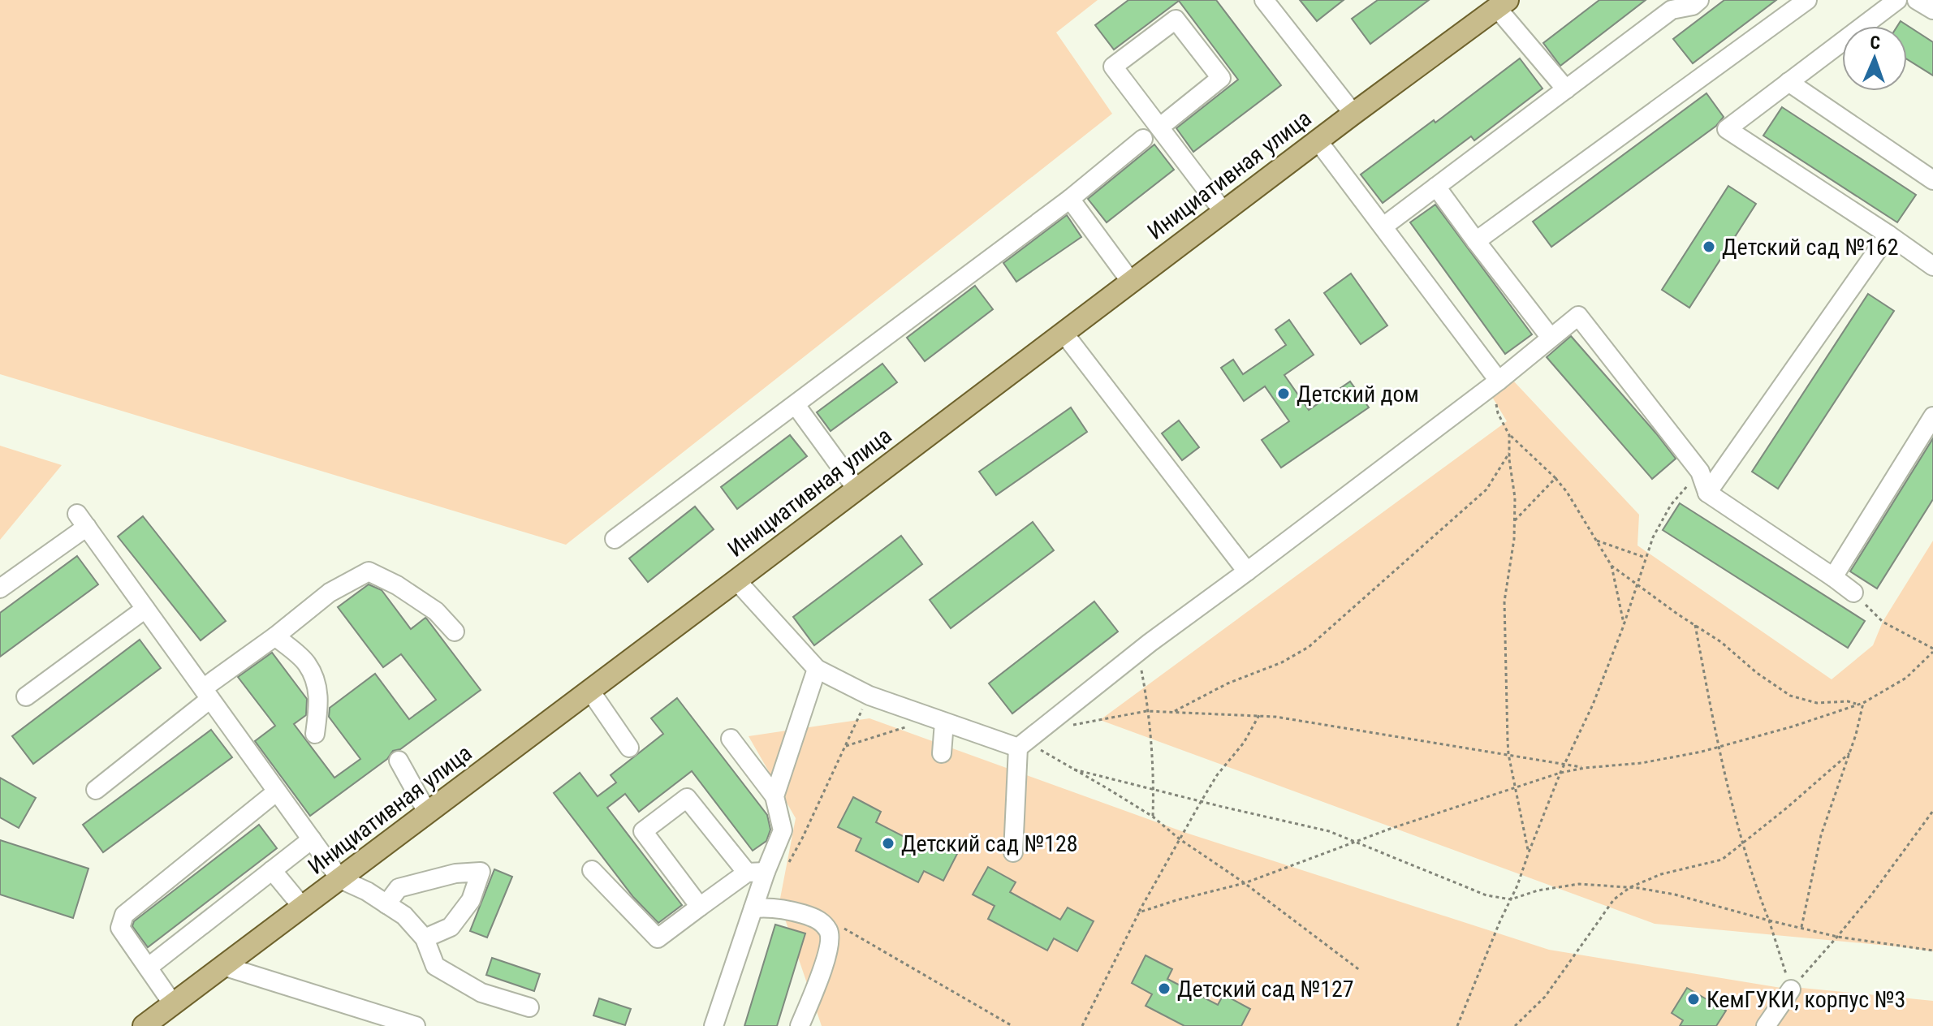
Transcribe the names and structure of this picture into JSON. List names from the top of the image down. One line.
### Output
{"streets":{"main road":["Инициативная улица"]},"places":["Детский сад №162","Детский дом","Детский сад №128","Детский сад №127","КемГУКИ, корпус №3"],"north":"top"}
